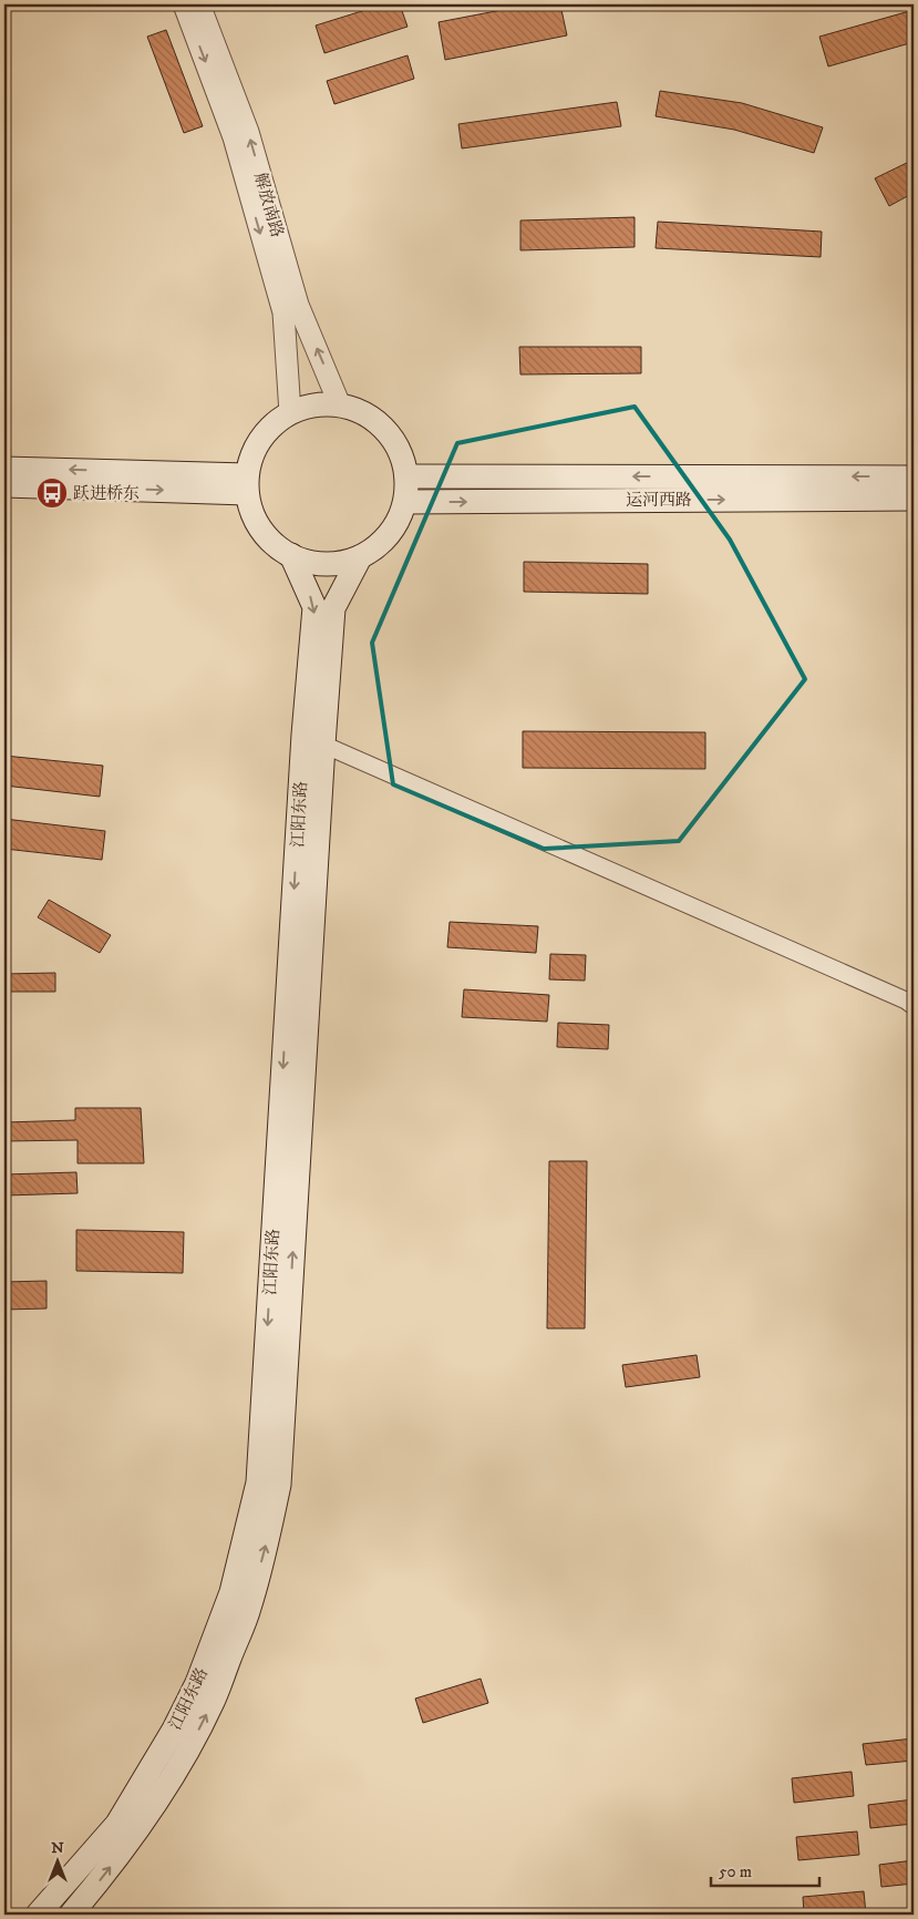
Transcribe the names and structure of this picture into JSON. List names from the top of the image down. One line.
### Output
{"streets":{"main road":["运河西路","江阳东路"],"street":["解放南路"]},"crossings":[["解放南路","运河西路"],["解放南路","江阳东路"],["运河西路","江阳东路"]],"places":{"bus stop":["跃进桥东"]},"scale_bar":"50 m","north":"top"}
